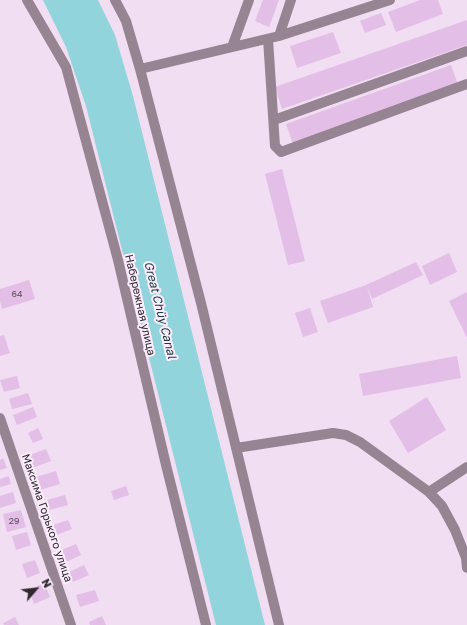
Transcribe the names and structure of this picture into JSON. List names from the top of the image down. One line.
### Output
{"streets":{"street":["Набережная улица","Максима Горького улица"]},"water":["Great Chüy Canal"],"house_numbers":["64","29"],"north":"top right"}
